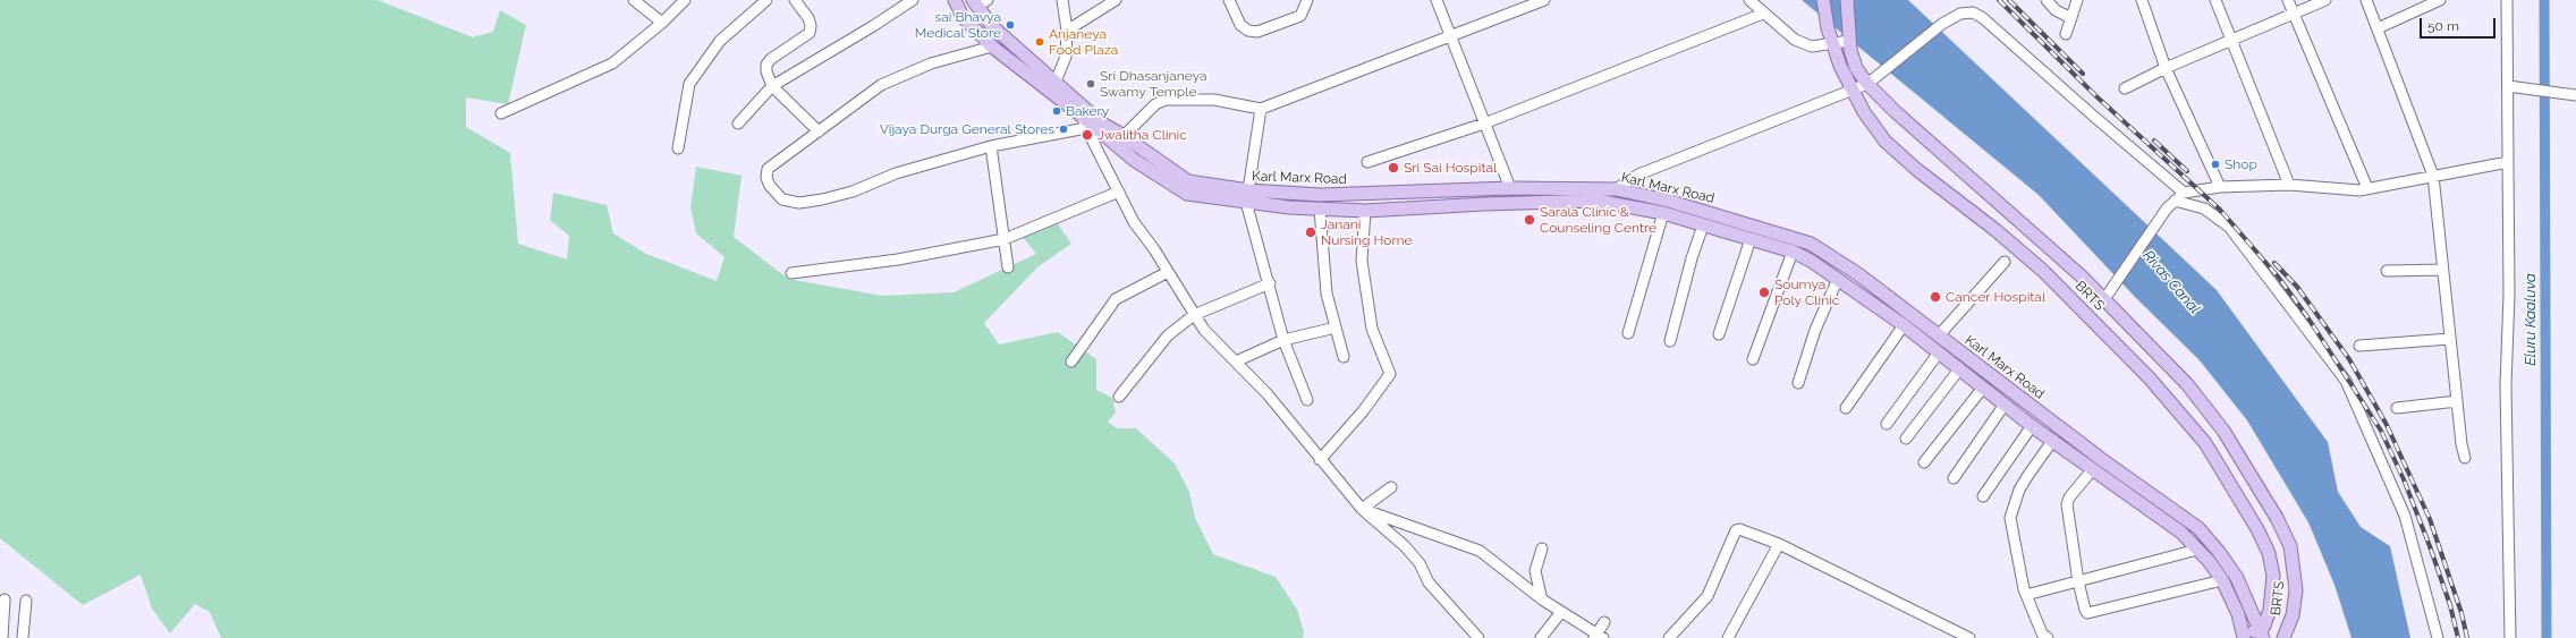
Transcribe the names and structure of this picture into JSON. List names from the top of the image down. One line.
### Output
{"streets":{"main road":["Karl Marx Road","BRTS"]},"crossings":[["Karl Marx Road","BRTS"]],"water":["Rivas Canal","Eluru Kaaluva"],"places":["sai Bhavya Medical Store","Anjaneya Food Plaza","Sri Dhasanjaneya Swamy Temple","Bakery","Vijaya Durga General Stores","Jwalitha Clinic","Shop","Sri Sai Hospital","Sarala Clinic & Counseling Centre","Janani Nursing Home","Soumya Poly Clinic","Cancer Hospital"],"scale_bar":"50 m"}
